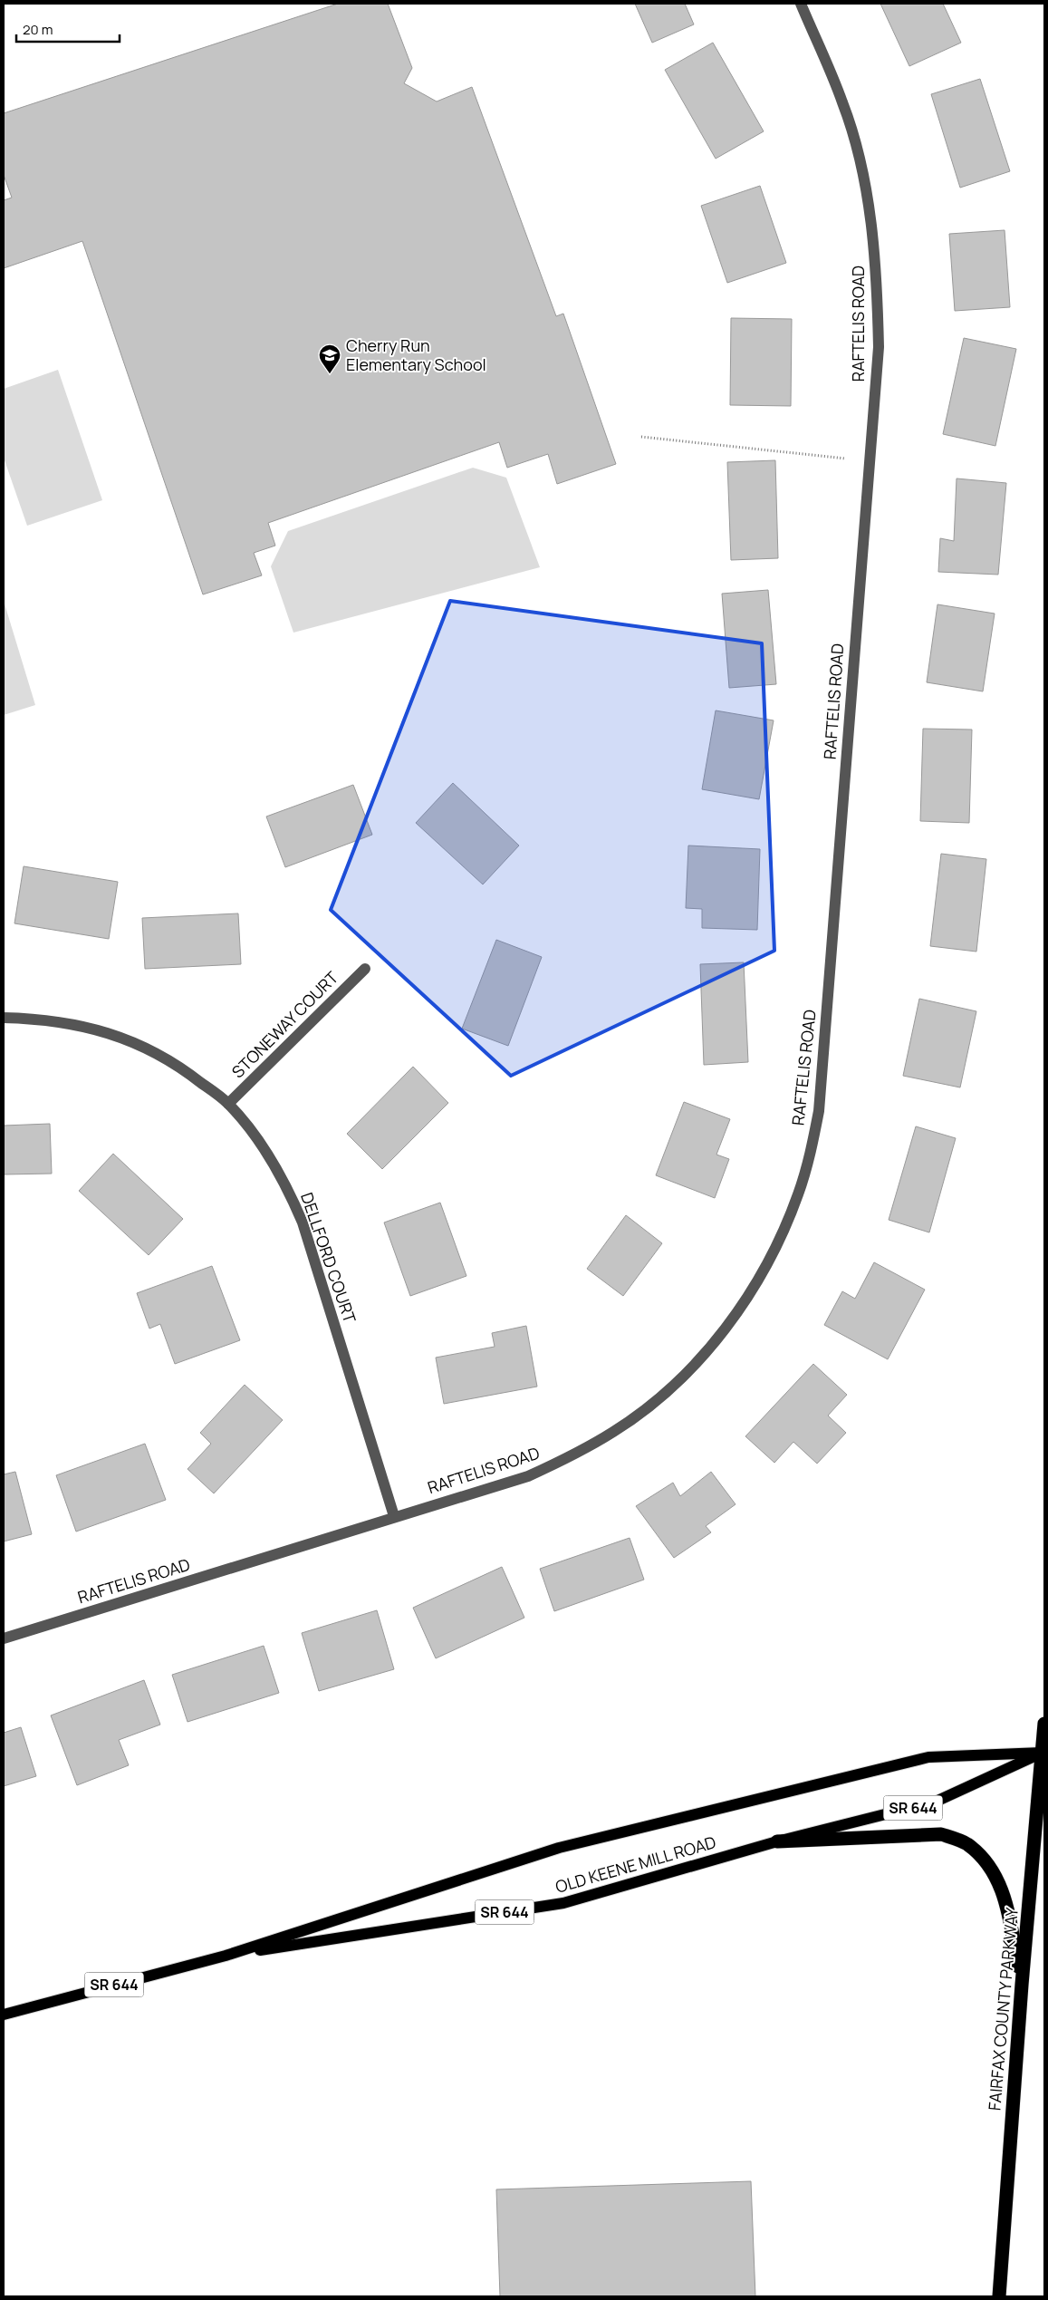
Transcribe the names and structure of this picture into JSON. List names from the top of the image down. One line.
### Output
{"streets":{"highway":["FAIRFAX COUNTY PARKWAY"],"main road":["SR 644","OLD KEENE MILL ROAD"],"street":["RAFTELIS ROAD","STONEWAY COURT","DELLFORD COURT"]},"crossings":[["RAFTELIS ROAD","DELLFORD COURT"],["STONEWAY COURT","DELLFORD COURT"],["OLD KEENE MILL ROAD","FAIRFAX COUNTY PARKWAY"]],"places":{"school or university":["Cherry Run Elementary School"]},"scale_bar":"20 m"}
